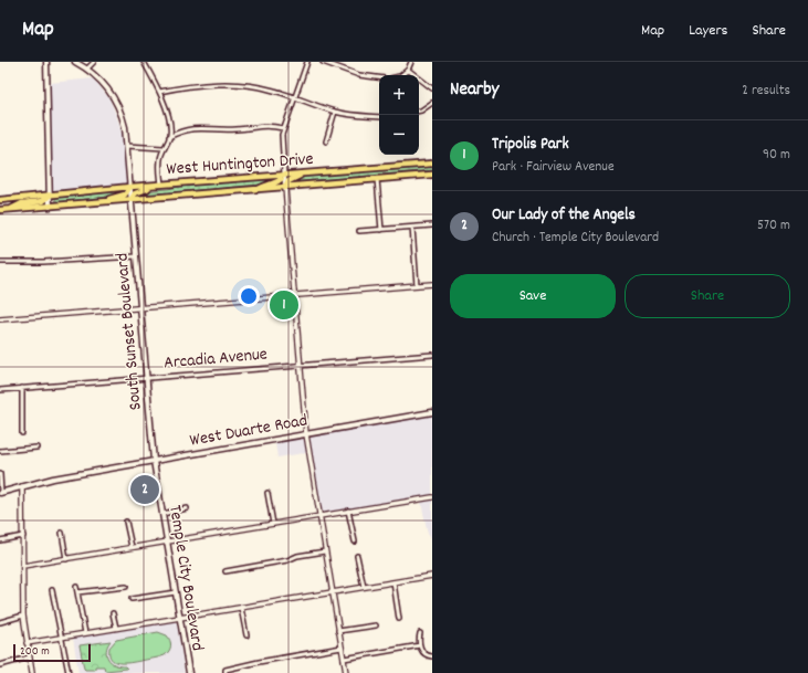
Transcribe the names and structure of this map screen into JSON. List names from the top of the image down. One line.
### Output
{"streets":{"main road":["West Huntington Drive","South Sunset Boulevard","West Duarte Road","Temple City Boulevard"],"street":["Arcadia Avenue"]},"crossings":[["West Huntington Drive","South Sunset Boulevard"],["South Sunset Boulevard","Arcadia Avenue"],["South Sunset Boulevard","West Duarte Road"],["South Sunset Boulevard","Temple City Boulevard"],["West Duarte Road","Temple City Boulevard"]],"scale_bar":"200 m","page":{"header":"Map","nav":["Map","Layers","Share"],"heading":["Nearby","2 results"],"map_buttons":["+","−"],"list":[{"mark":"1","name":"Tripolis Park","note":"Park · Fairview Avenue","value":"90 m"},{"mark":"2","name":"Our Lady of the Angels","note":"Church · Temple City Boulevard","value":"570 m"}],"buttons":["Save","Share"],"pins":["1","2"],"scale":"200 m"}}
